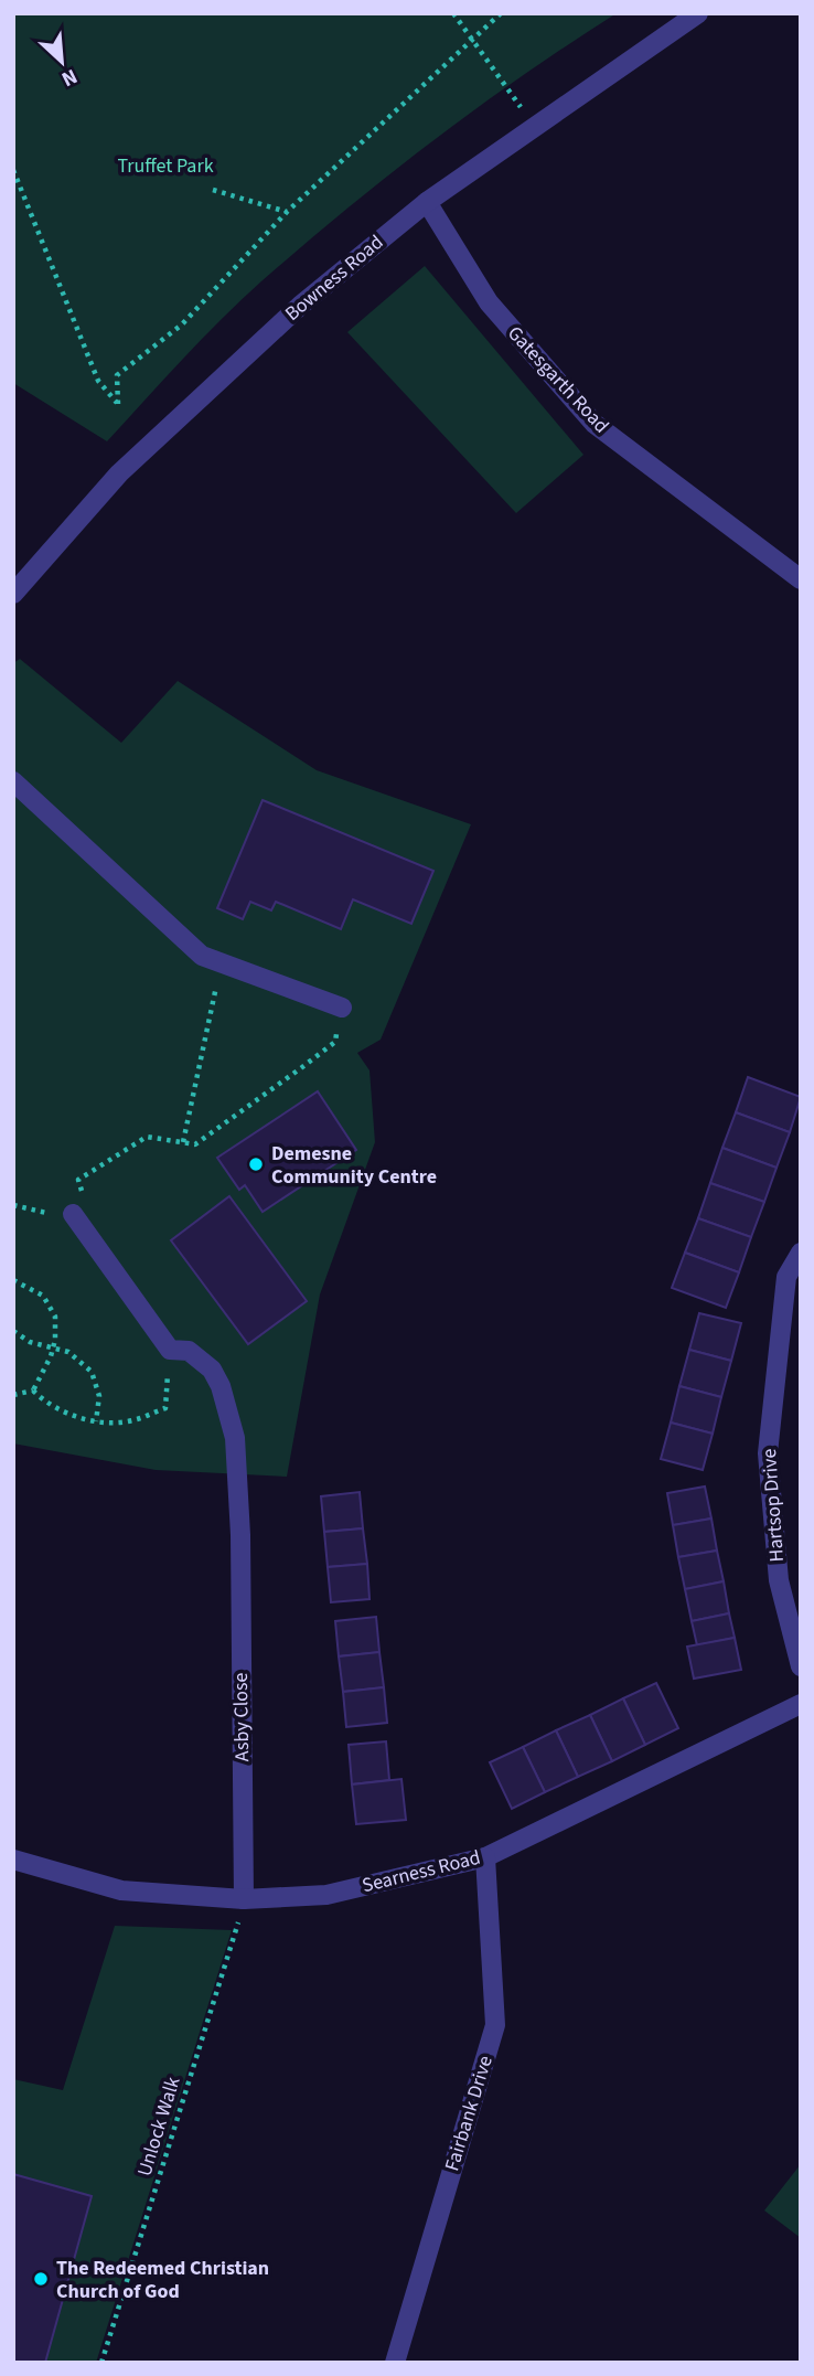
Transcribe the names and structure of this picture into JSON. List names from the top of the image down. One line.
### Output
{"streets":{"street":["Bowness Road","Gatesgarth Road","Hartsop Drive","Asby Close","Searness Road","Fairbank Drive"],"path":["Unlock Walk"]},"crossings":[["Bowness Road","Gatesgarth Road"],["Asby Close","Searness Road"],["Asby Close","Unlock Walk"],["Searness Road","Fairbank Drive"],["Searness Road","Unlock Walk"]],"parks":["Truffet Park"],"places":["Demesne Community Centre","The Redeemed Christian Church of God"],"north":"bottom right"}
